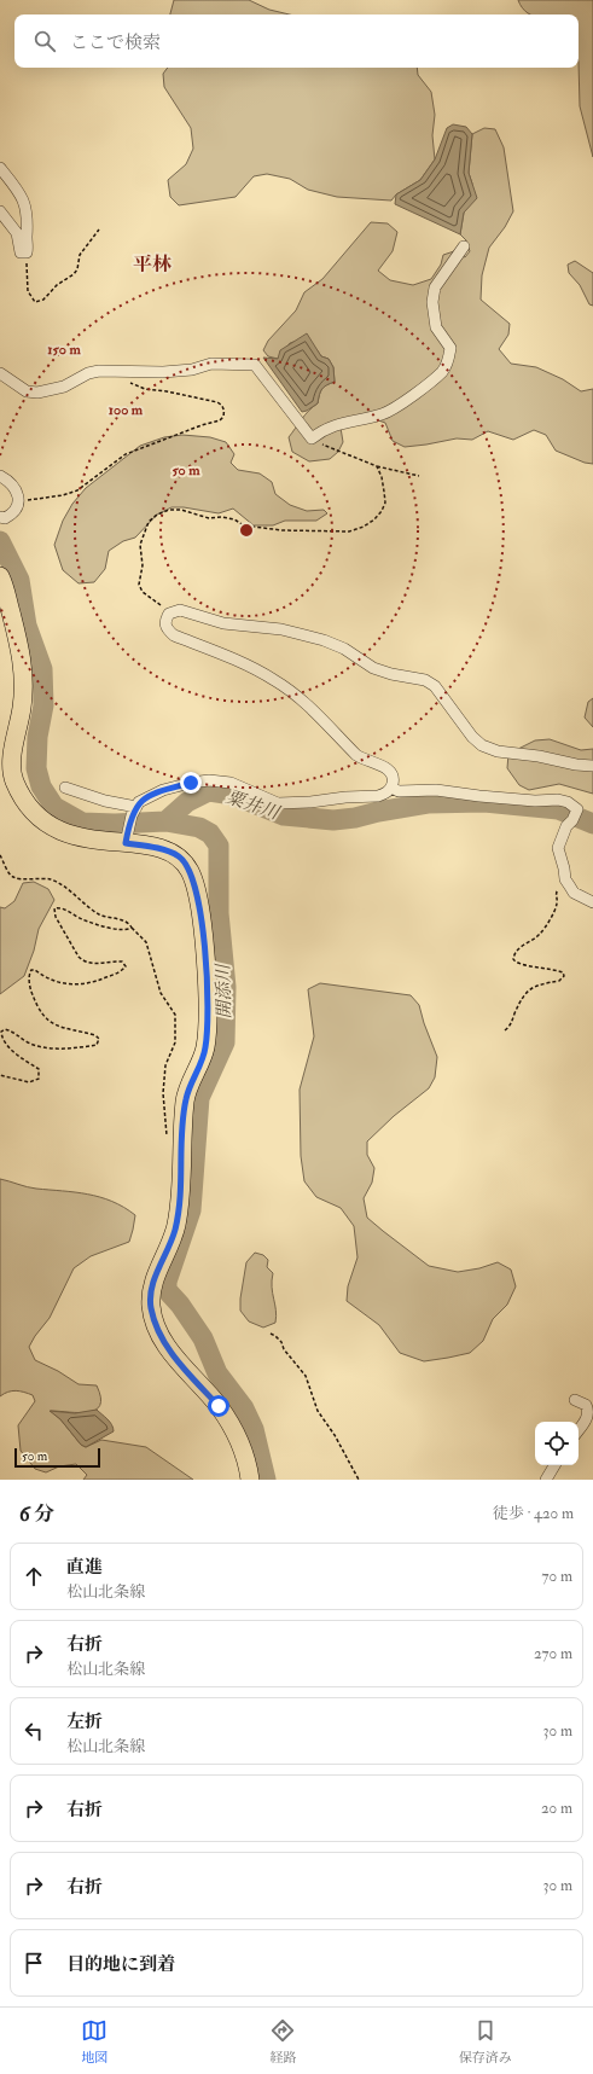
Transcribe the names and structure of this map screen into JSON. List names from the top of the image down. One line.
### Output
{"districts":["平林"],"water":["粟井川","開添川"],"scale_bar":"50 m","page":{"search":"ここで検索","scale":"50 m","heading":["6 分","徒歩 · 420 m"],"list":[["直進","松山北条線","70 m"],["右折","松山北条線","270 m"],["左折","松山北条線","30 m"],["右折","20 m"],["右折","30 m"],"目的地に到着"],"nav":["地図","経路","保存済み"]},"rings":["150 m","100 m","50 m"]}
